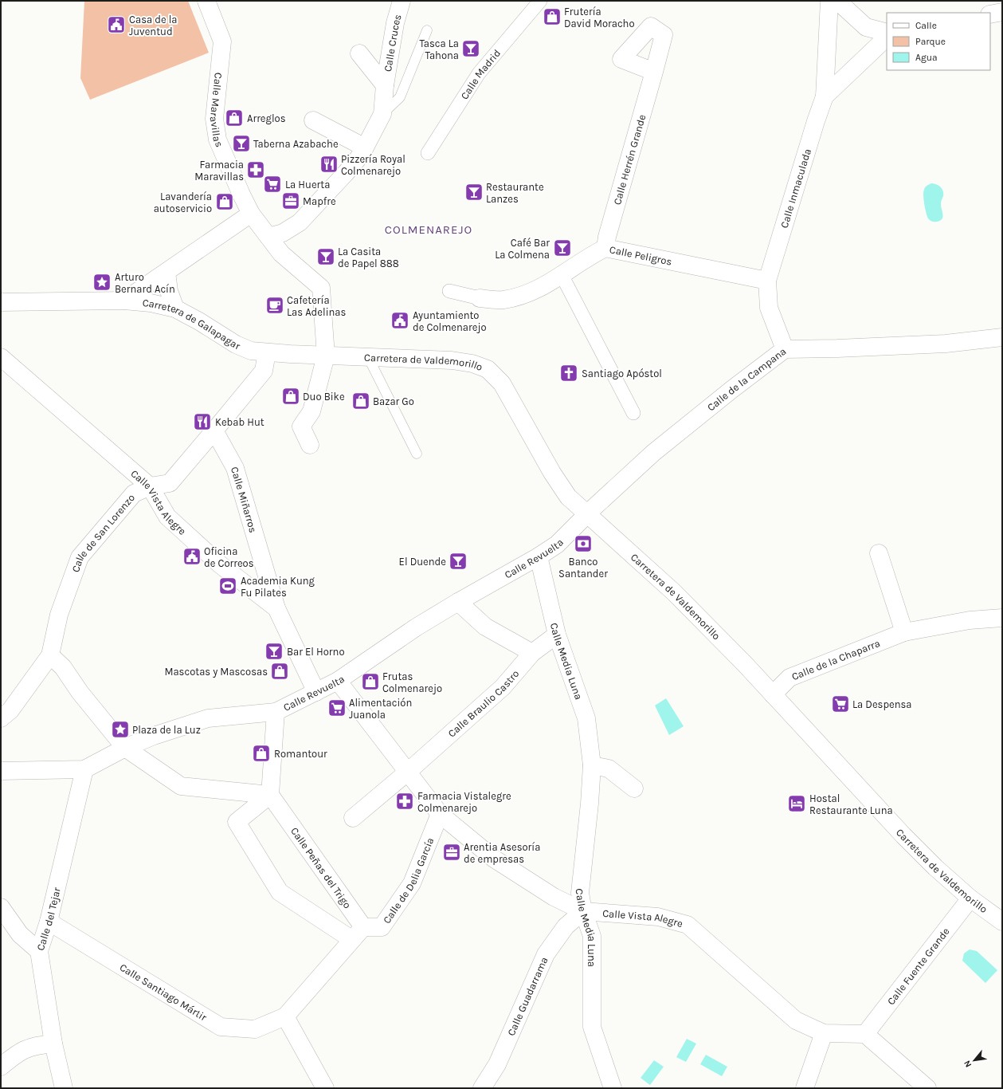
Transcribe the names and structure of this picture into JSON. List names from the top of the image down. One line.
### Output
{"streets":{"street":["Calle Cruces","Calle Madrid","Calle Maravillas","Calle Herrén Grande","Calle Inmaculada","Calle Peligros","Carretera de Galapagar","Carretera de Valdemorillo","Calle de la Campana","Calle Miñarros","Calle Vista Alegre","Calle de San Lorenzo","Calle Revuelta","Calle de la Chaparra","Calle Media Luna","Calle Braulio Castro","Calle Peñas del Trigo","Calle de Delia García","Calle del Tejar","Calle Fuente Grande","Calle Santiago Mártir","Calle Guadarrama"]},"crossings":[["Calle Cruces","Calle Maravillas"],["Calle Maravillas","Carretera de Valdemorillo"],["Calle Herrén Grande","Calle Peligros"],["Calle Inmaculada","Calle Peligros"],["Carretera de Galapagar","Carretera de Valdemorillo"],["Carretera de Galapagar","Calle de San Lorenzo"],["Carretera de Valdemorillo","Calle de la Campana"],["Carretera de Valdemorillo","Calle de San Lorenzo"],["Carretera de Valdemorillo","Calle Revuelta"],["Carretera de Valdemorillo","Calle de la Chaparra"],["Carretera de Valdemorillo","Calle Fuente Grande"],["Calle de la Campana","Calle Revuelta"],["Calle Miñarros","Calle Vista Alegre"],["Calle Miñarros","Calle de San Lorenzo"],["Calle Vista Alegre","Calle de San Lorenzo"],["Calle Vista Alegre","Calle Revuelta"],["Calle Vista Alegre","Calle Media Luna"],["Calle Vista Alegre","Calle Braulio Castro"],["Calle Vista Alegre","Calle de Delia García"],["Calle Vista Alegre","Calle Fuente Grande"],["Calle Vista Alegre","Calle Guadarrama"],["Calle Revuelta","Calle Media Luna"],["Calle Revuelta","Calle del Tejar"],["Calle Media Luna","Calle Braulio Castro"],["Calle Media Luna","Calle Guadarrama"],["Calle Peñas del Trigo","Calle de Delia García"],["Calle del Tejar","Calle Santiago Mártir"]],"districts":["COLMENAREJO"],"places":{"shop":["Frutería David Moracho","Arreglos","Lavandería autoservicio","Duo Bike","Bazar Go","Mascotas y Mascosas","Frutas Colmenarejo","Romantour"],"public building":["Casa de la Juventud","Ayuntamiento de Colmenarejo","Oficina de Correos"],"bar":["Tasca La Tahona","Taberna Azabache","Restaurante Lanzes","Café Bar La Colmena","La Casita de Papel 888","El Duende","Bar El Horno"],"restaurant":["Pizzería Royal Colmenarejo","Kebab Hut"],"pharmacy":["Farmacia Maravillas","Farmacia Vistalegre Colmenarejo"],"supermarket":["La Huerta","La Despensa","Alimentación Juanola"],"office":["Mapfre","Arentia Asesoría de empresas"],"place":["Arturo Bernard Acín","Plaza de la Luz"],"cafe":["Cafetería Las Adelinas"],"church":["Santiago Apóstol"],"bank":["Banco Santander"],"sports":["Academia Kung Fu Pilates"],"hotel":["Hostal Restaurante Luna"]},"legend":["Calle","Parque","Agua"],"north":"bottom left"}
